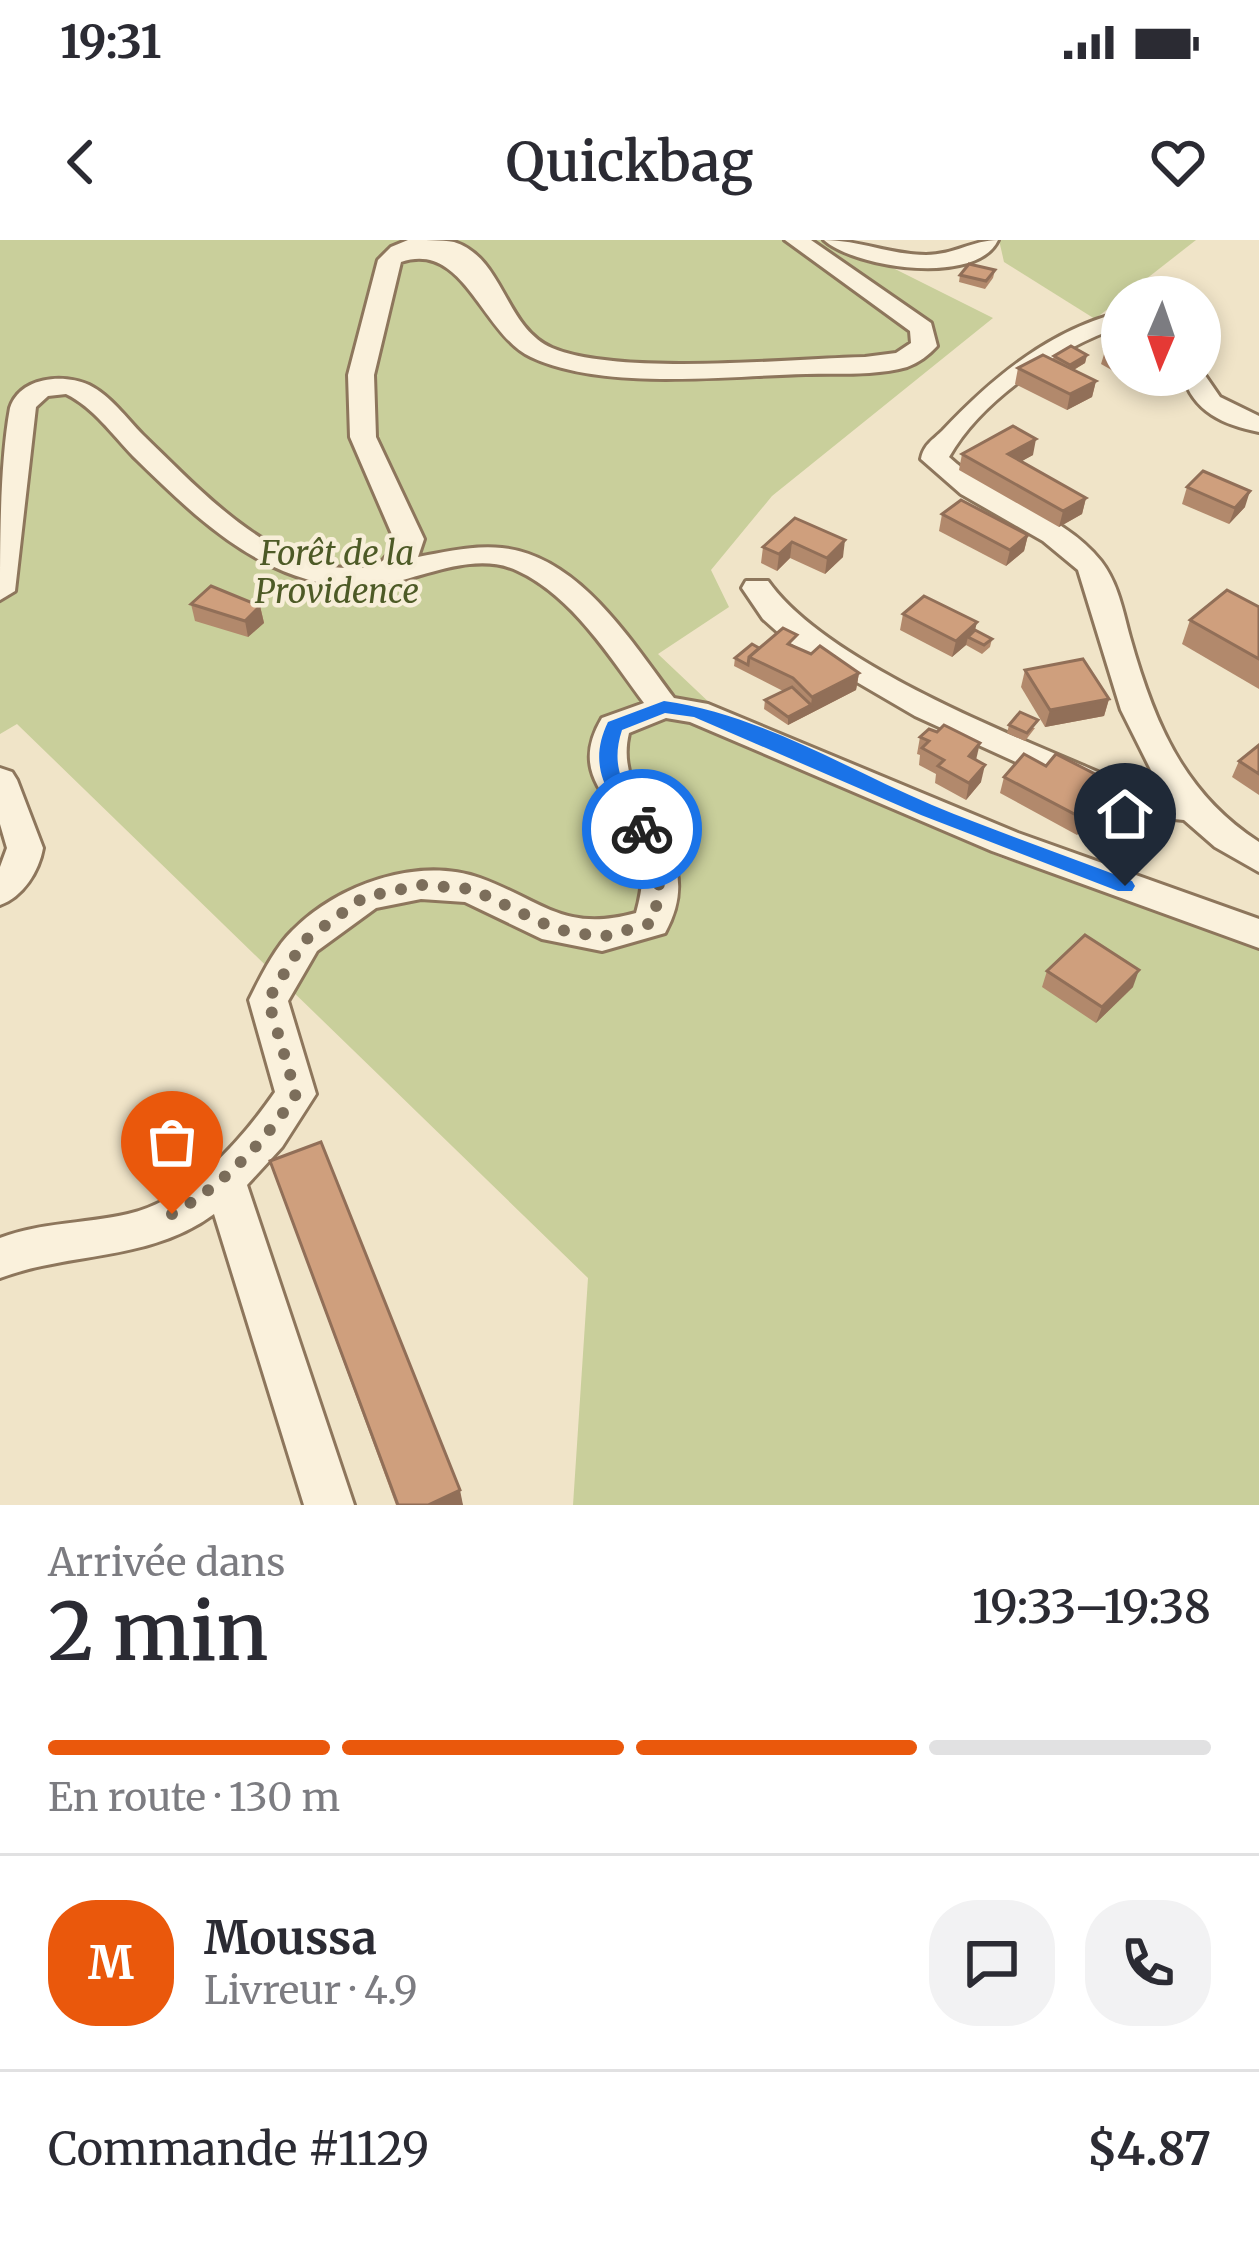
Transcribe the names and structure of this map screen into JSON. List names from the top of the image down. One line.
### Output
{"parks":["Forêt de la Providence"],"north":"bottom","page":{"status":"19:31","header":"Quickbag","heading":["2 min","Arrivée dans","19:33–19:38"],"panel":["Moussa","Livreur · 4.9","Commande #1129","$4.87"],"bar":"En route · 130 m","round":"M"}}
